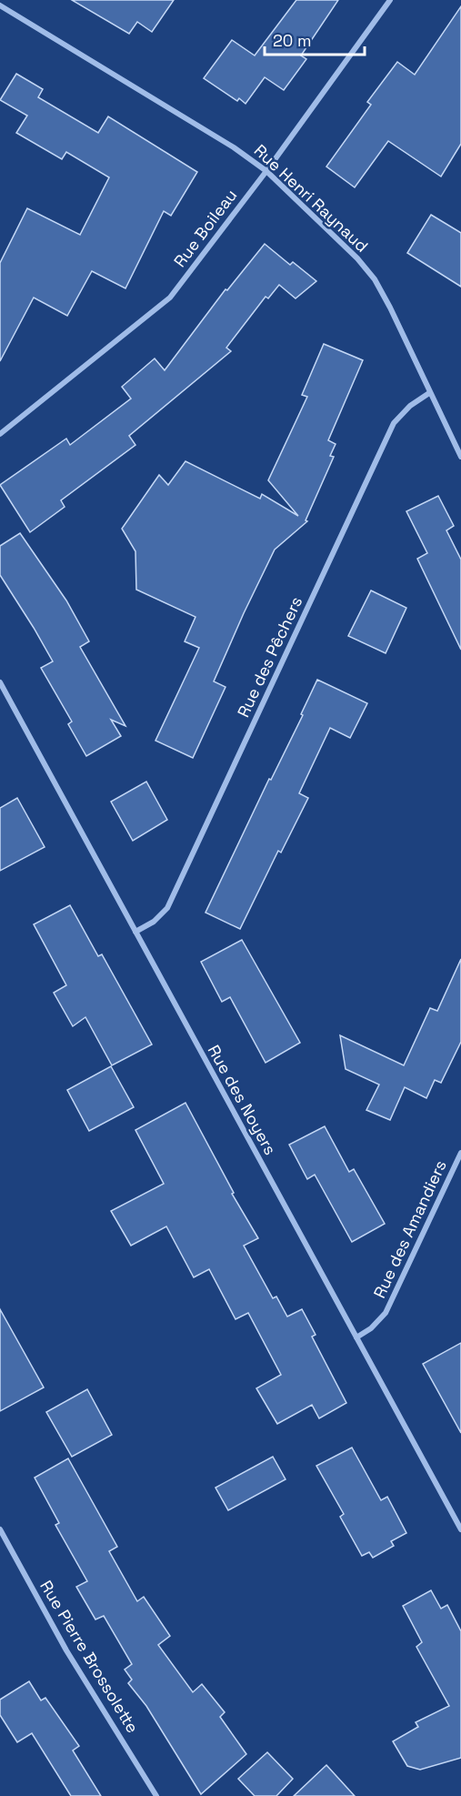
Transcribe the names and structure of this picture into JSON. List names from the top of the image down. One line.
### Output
{"streets":{"street":["Rue Henri Raynaud","Rue Boileau","Rue des Pêchers","Rue des Noyers","Rue des Amandiers","Rue Pierre Brossolette"]},"crossings":[["Rue Henri Raynaud","Rue Boileau"],["Rue Henri Raynaud","Rue des Pêchers"],["Rue des Pêchers","Rue des Noyers"],["Rue des Noyers","Rue des Amandiers"]],"scale_bar":"20 m"}
